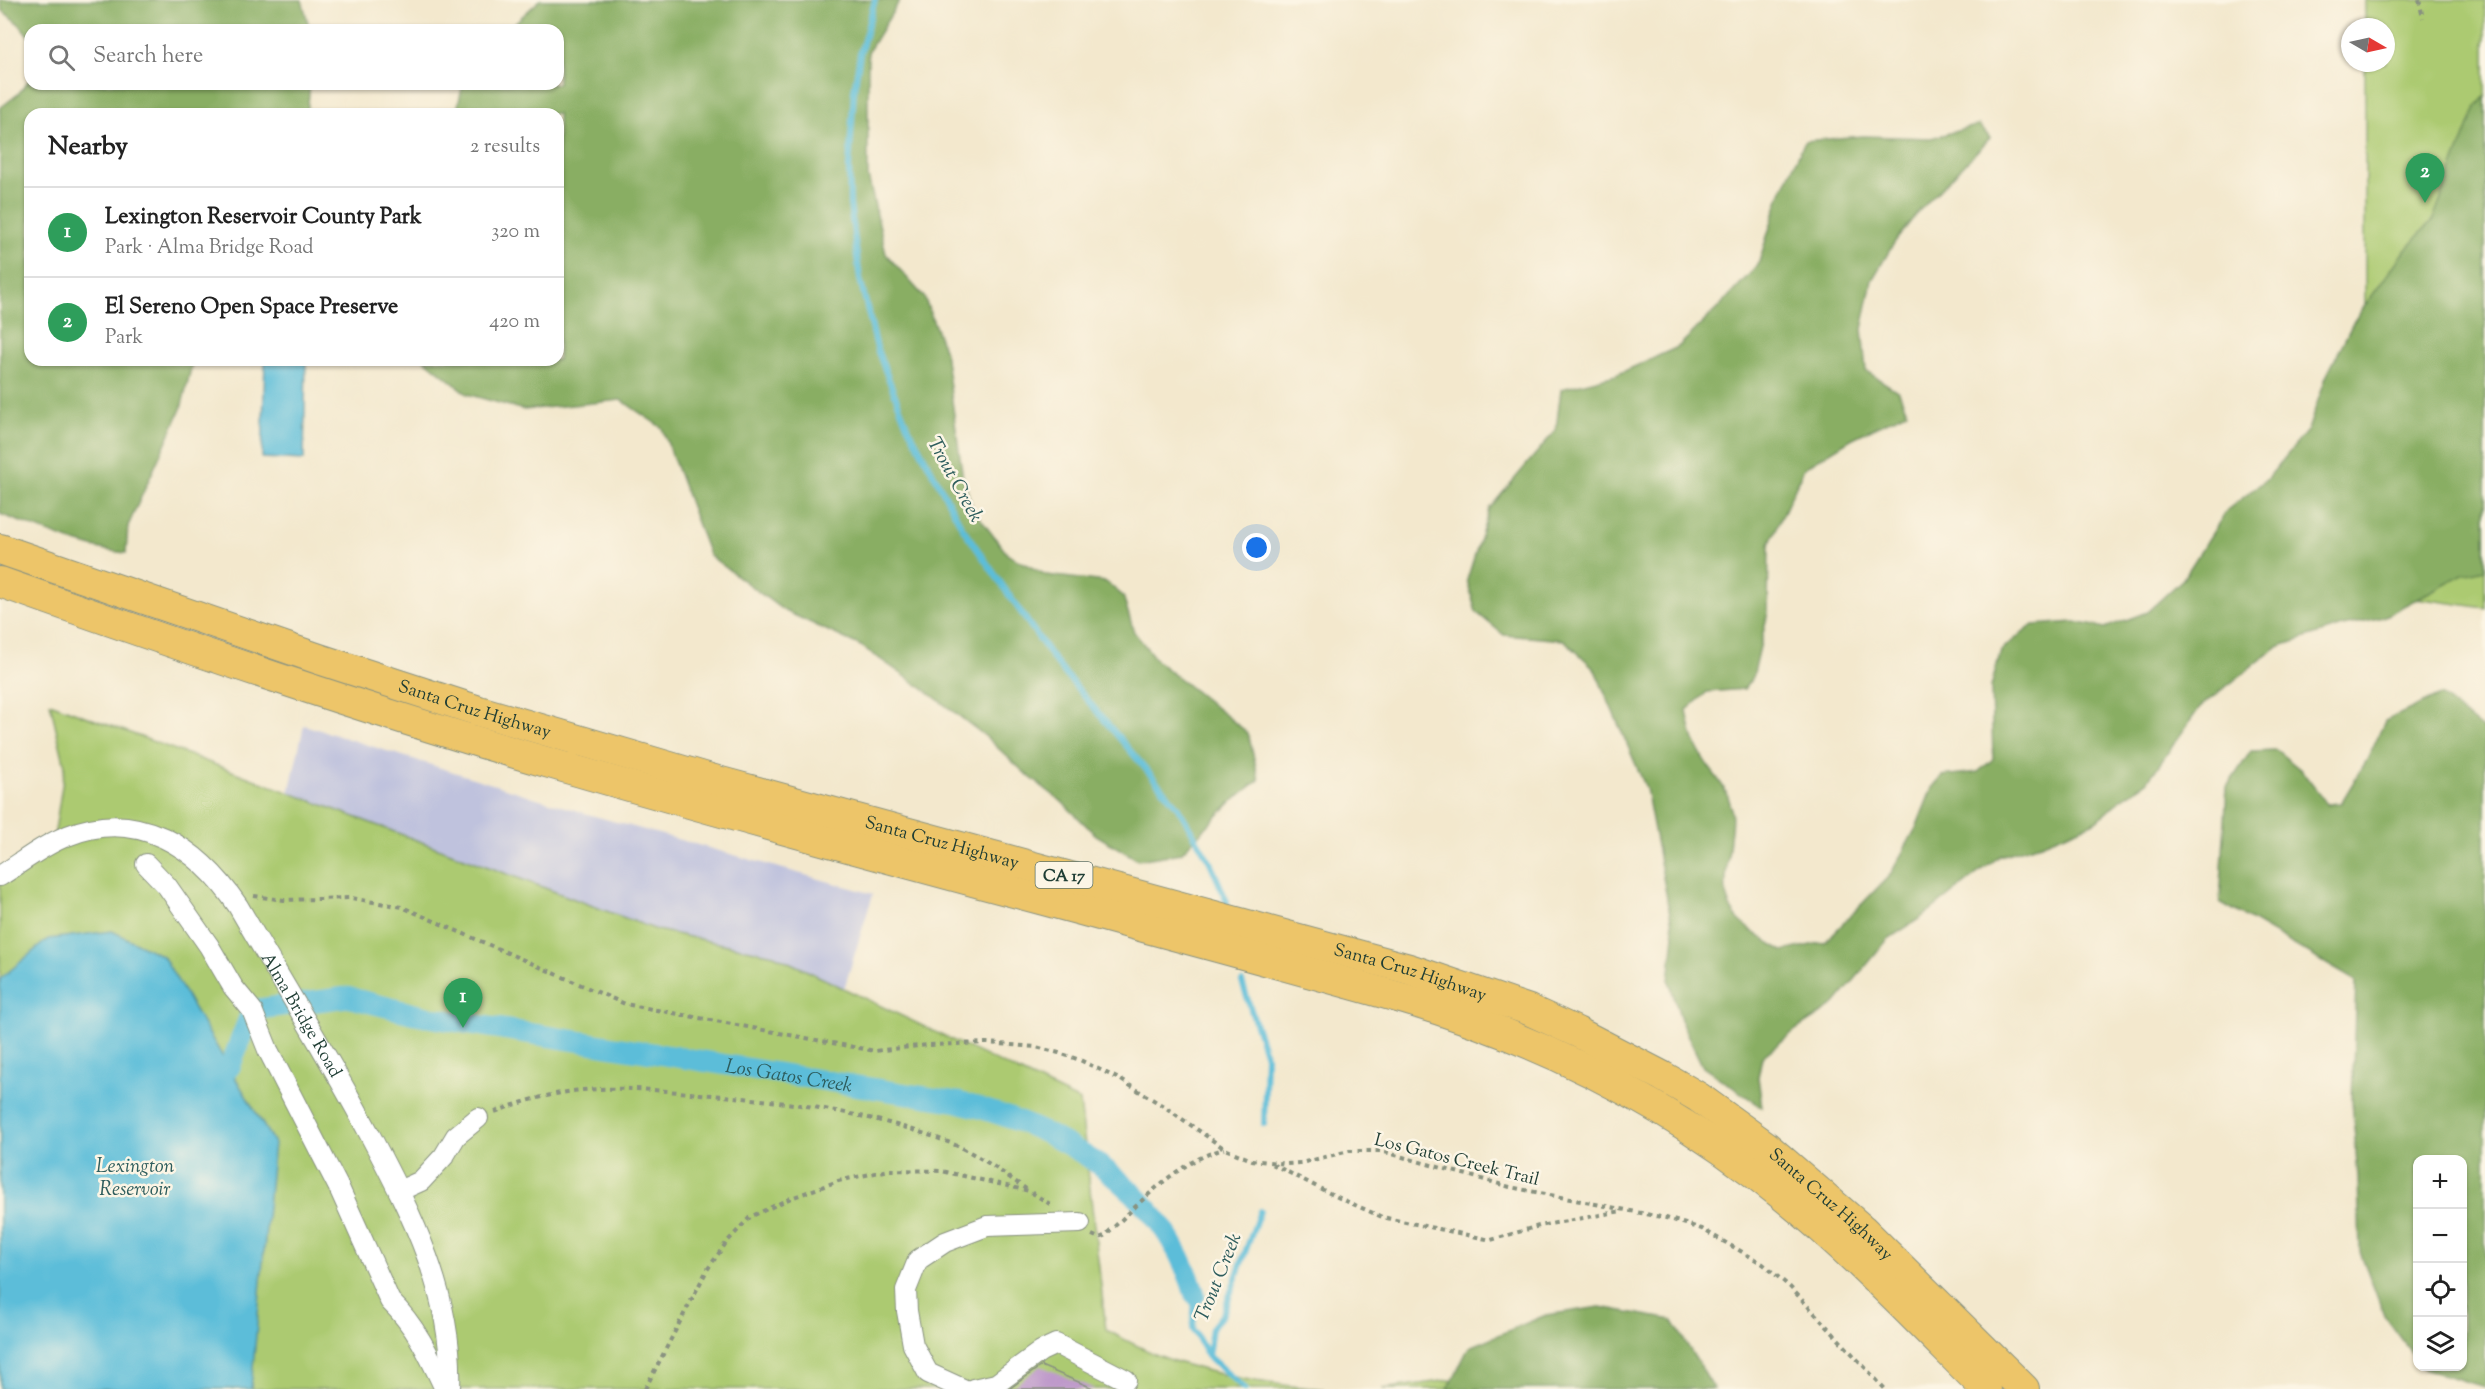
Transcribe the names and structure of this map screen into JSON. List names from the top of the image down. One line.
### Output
{"streets":{"highway":["Santa Cruz Highway","CA 17"],"street":["Alma Bridge Road"],"path":["Los Gatos Creek Trail"]},"crossings":[["Alma Bridge Road","Los Gatos Creek Trail"]],"water":["Trout Creek","Los Gatos Creek","Lexington Reservoir"],"north":"right","page":{"search":"Search here","heading":["Nearby","2 results"],"pins":["2","1"],"list":[{"mark":"1","name":"Lexington Reservoir County Park","note":"Park · Alma Bridge Road","value":"320 m"},{"mark":"2","name":"El Sereno Open Space Preserve","note":"Park","value":"420 m"}],"map_buttons":["+","−"]}}
